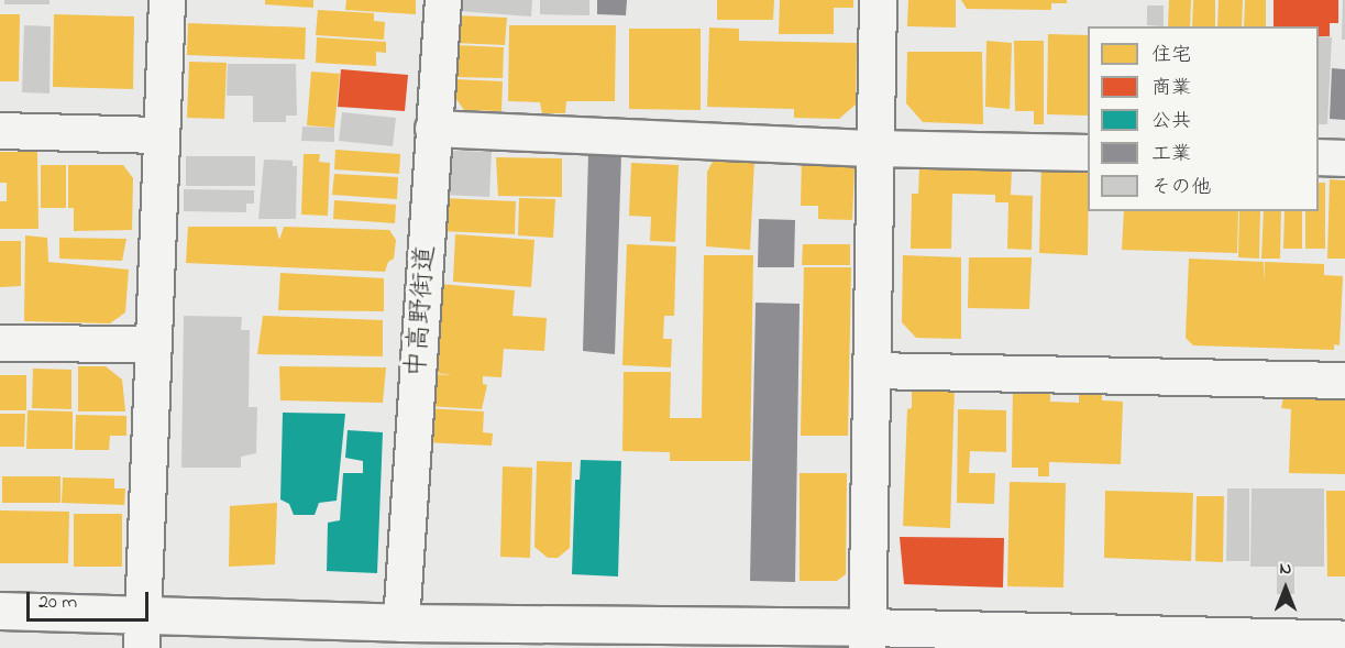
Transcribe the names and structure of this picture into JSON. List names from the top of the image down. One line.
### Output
{"streets":{"street":["中高野街道"]},"legend":["住宅","商業","公共","工業","その他"],"scale_bar":"20 m","north":"top"}
